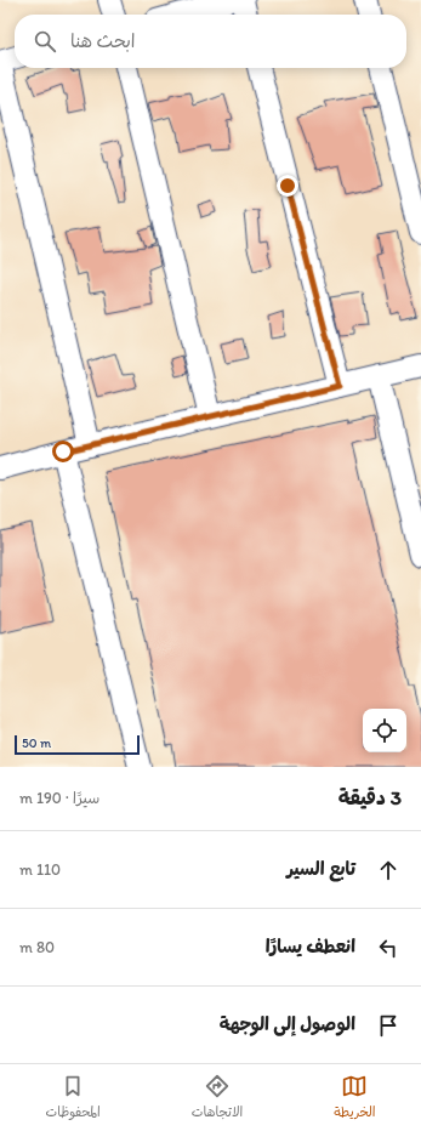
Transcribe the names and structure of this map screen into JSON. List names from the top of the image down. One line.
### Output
{"scale_bar":"50 m","page":{"search":"ابحث هنا","scale":"50 m","heading":["3 دقيقة","سيرًا · 190 m"],"list":[["تابع السير","110 m"],["انعطف يسارًا","80 m"],"الوصول إلى الوجهة"],"nav":["الخريطة","الاتجاهات","المحفوظات"]}}
